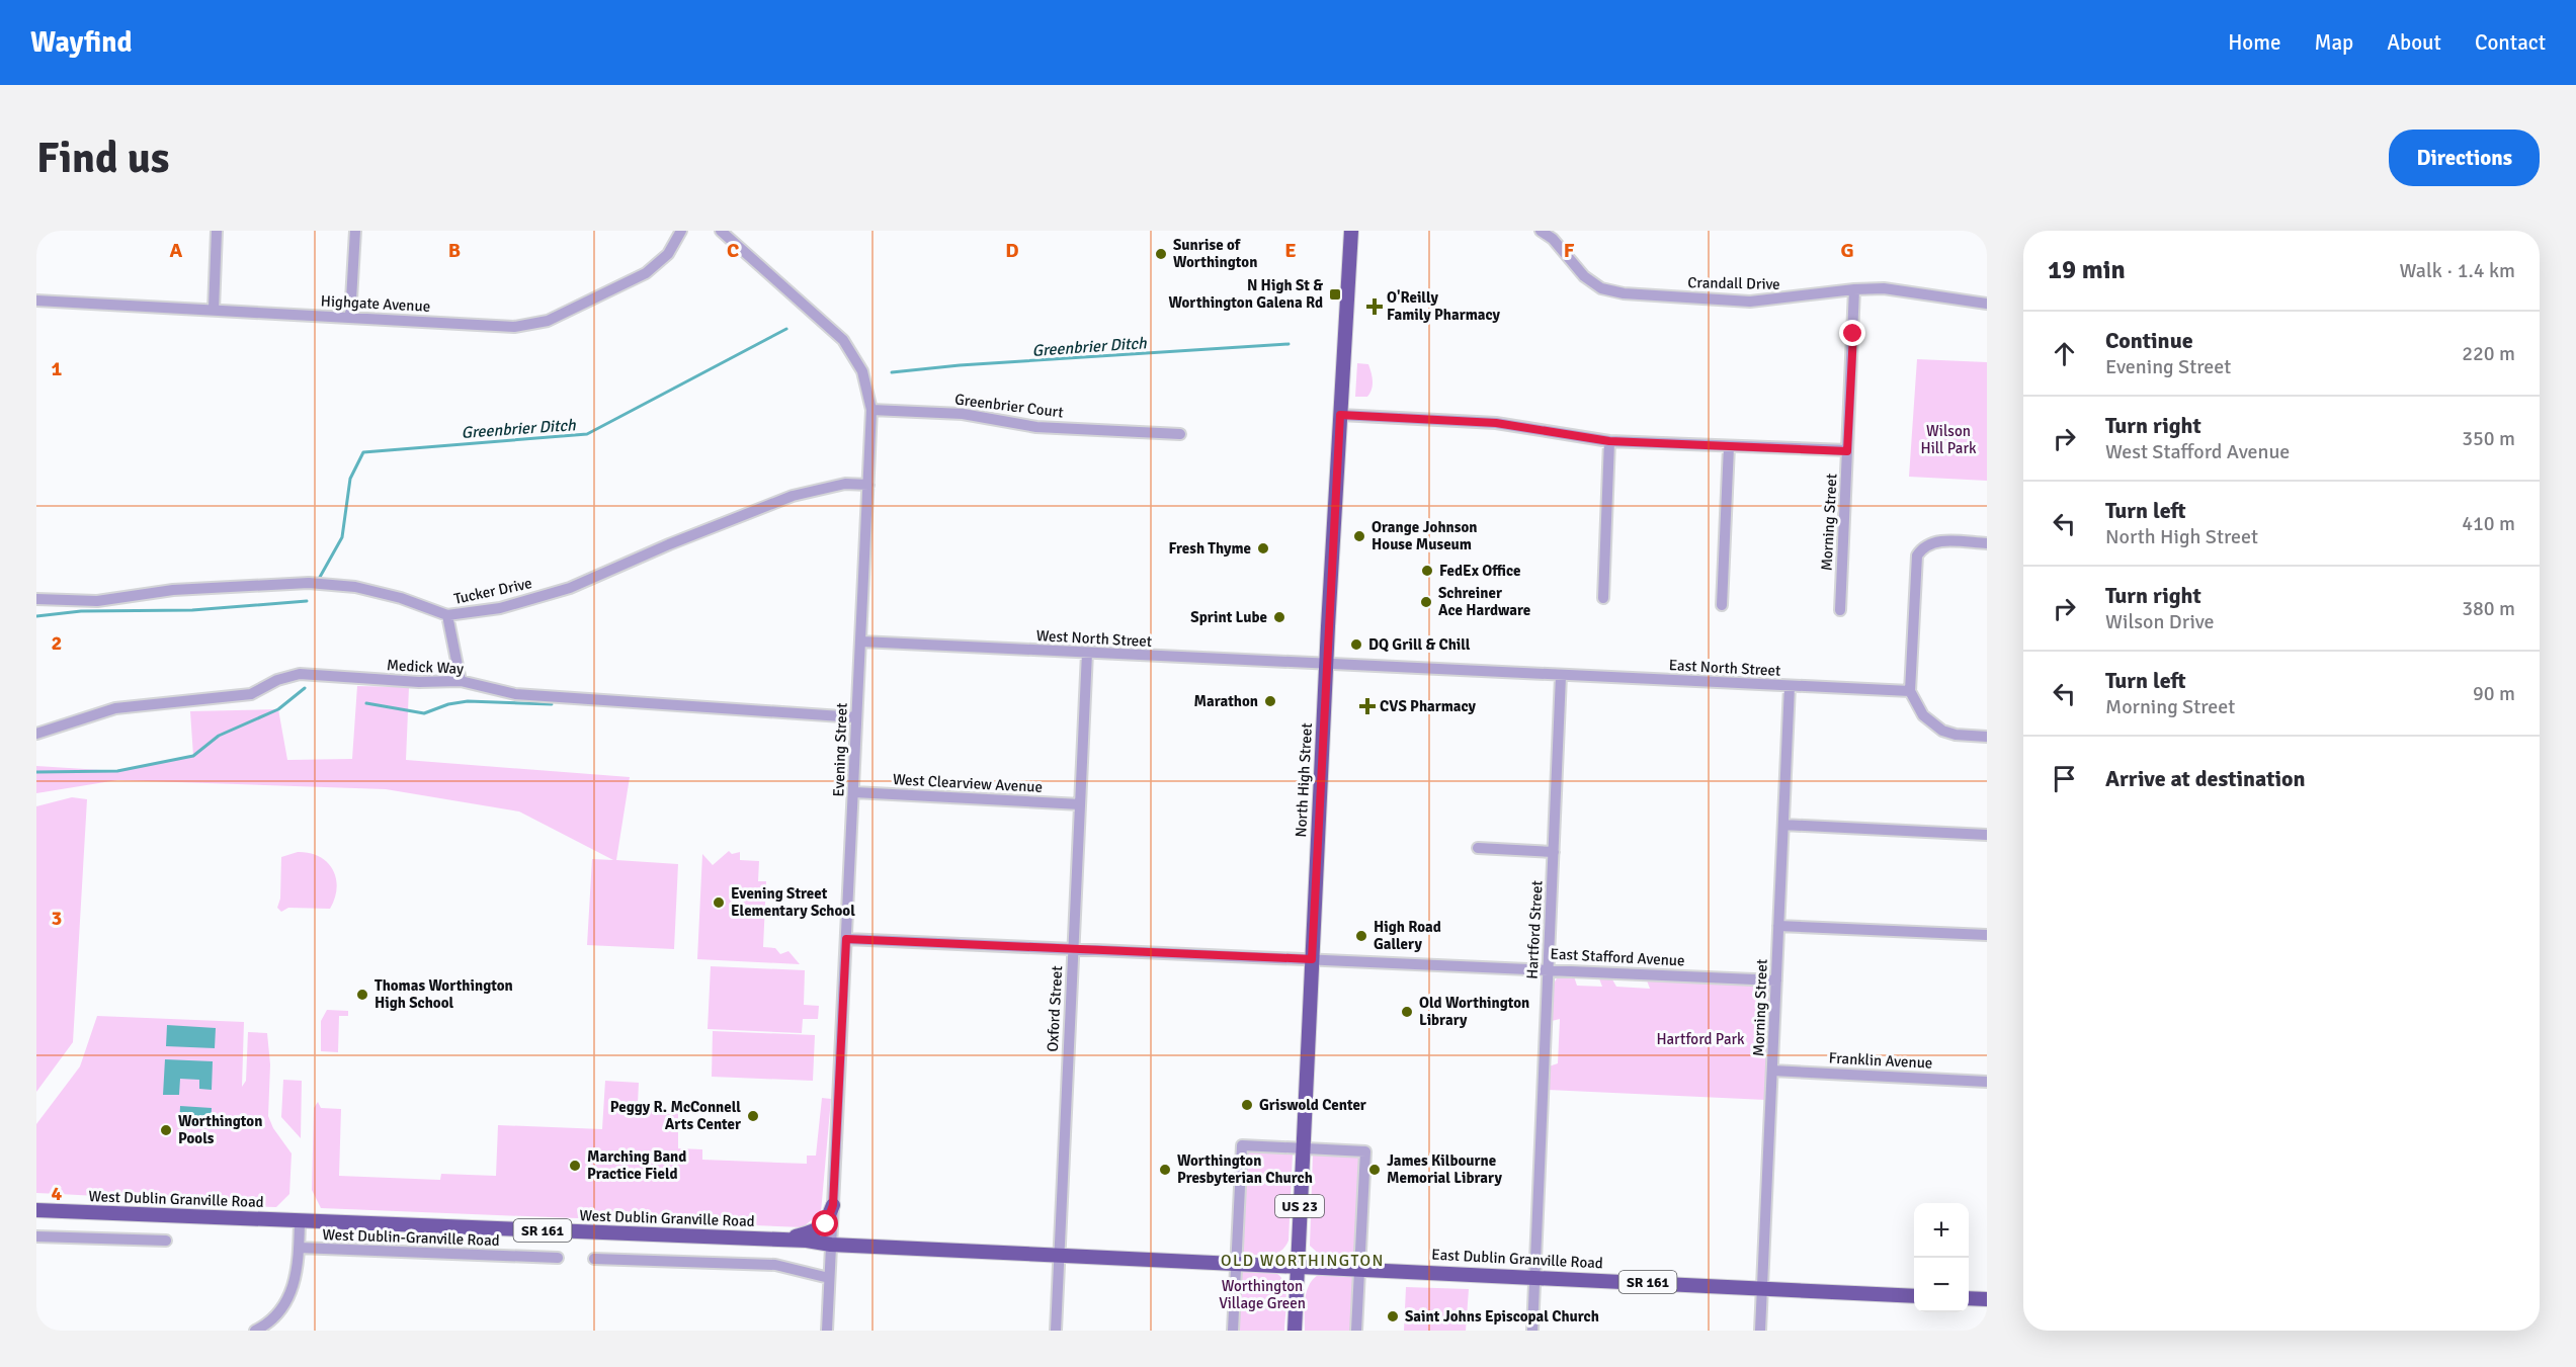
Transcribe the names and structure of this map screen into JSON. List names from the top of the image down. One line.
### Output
{"streets":{"main road":["North High Street","West Dublin Granville Road","US 23","SR 161","East Dublin Granville Road"],"street":["Crandall Drive","Highgate Avenue","Greenbrier Court","Morning Street","Tucker Drive","West North Street","Medick Way","East North Street","Evening Street","West Clearview Avenue","Hartford Street","East Stafford Avenue","Oxford Street","Franklin Avenue","West Dublin-Granville Road"]},"crossings":[["Crandall Drive","Morning Street"],["Greenbrier Court","Evening Street"],["Morning Street","East North Street"],["Morning Street","East Stafford Avenue"],["Morning Street","Franklin Avenue"],["Morning Street","East Dublin Granville Road"],["Tucker Drive","Evening Street"],["West North Street","East North Street"],["West North Street","Evening Street"],["West North Street","North High Street"],["West North Street","Oxford Street"],["Medick Way","Evening Street"],["East North Street","North High Street"],["East North Street","Hartford Street"],["Evening Street","West Clearview Avenue"],["Evening Street","East Stafford Avenue"],["Evening Street","West Dublin Granville Road"],["North High Street","East Stafford Avenue"],["North High Street","West Dublin Granville Road"],["North High Street","East Dublin Granville Road"],["West Clearview Avenue","Oxford Street"],["Hartford Street","East Stafford Avenue"],["Hartford Street","East Dublin Granville Road"],["East Stafford Avenue","Oxford Street"],["Oxford Street","West Dublin Granville Road"],["West Dublin Granville Road","East Dublin Granville Road"]],"districts":["OLD WORTHINGTON"],"water":["Greenbrier Ditch"],"parks":["Wilson Hill Park","Hartford Park","Worthington Village Green"],"places":{"other":["Sunrise of Worthington","Orange Johnson House Museum","Fresh Thyme","FedEx Office","Schreiner Ace Hardware","Sprint Lube","DQ Grill & Chill","Marathon","Evening Street Elementary School","High Road Gallery","Thomas Worthington High School","Old Worthington Library","Griswold Center","Peggy R. McConnell Arts Center","Worthington Pools","Marching Band Practice Field","Worthington Presbyterian Church","James Kilbourne Memorial Library","Saint Johns Episcopal Church"],"transit":["N High St & Worthington Galena Rd"],"health":["O'Reilly Family Pharmacy","CVS Pharmacy"]},"page":{"header":"Wayfind","nav":["Home","Map","About","Contact"],"buttons":"Directions","title":"Find us","heading":["19 min","Walk · 1.4 km"],"list":[["Continue","Evening Street","220 m"],["Turn right","West Stafford Avenue","350 m"],["Turn left","North High Street","410 m"],["Turn right","Wilson Drive","380 m"],["Turn left","Morning Street","90 m"],"Arrive at destination"],"map_buttons":["+","−"]},"grid":{"columns":["A","B","C","D","E","F","G"],"rows":["1","2","3","4"]}}
